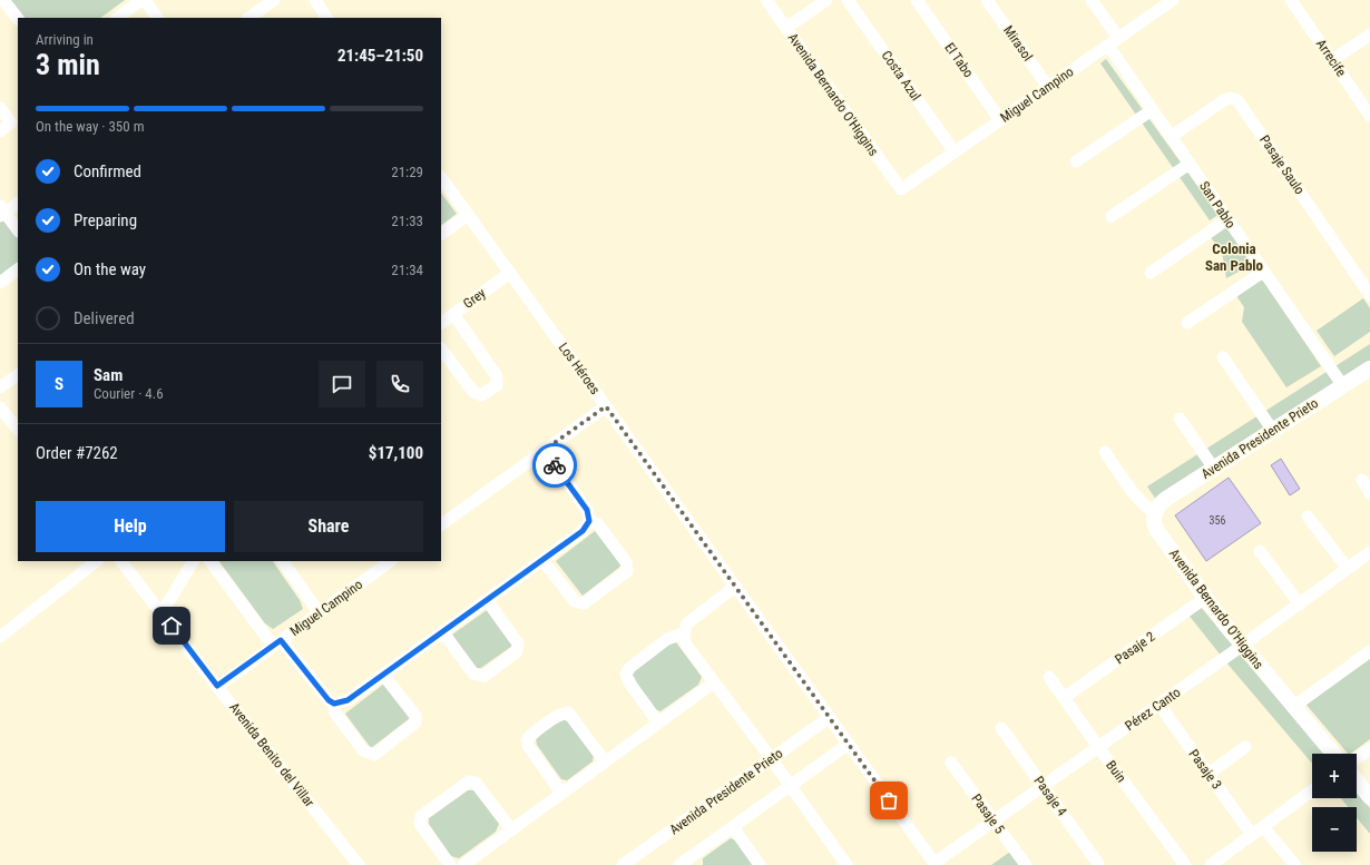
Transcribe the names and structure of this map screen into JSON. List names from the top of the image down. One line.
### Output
{"streets":{"main road":["Avenida Bernardo O'Higgins","Avenida Presidente Prieto"],"street":["Mirasol","Arrecife","El Tabo","Costa Azul","Miguel Campino","Pasaje Saulo","San Pablo","Grey","Los Héroes","Pasaje 2","Pérez Canto","Avenida Benito del Villar","Pasaje 3","Buin","Pasaje 4","Pasaje 5"]},"crossings":[["Mirasol","Miguel Campino"],["El Tabo","Miguel Campino"],["Costa Azul","Miguel Campino"],["Avenida Bernardo O'Higgins","Miguel Campino"],["Avenida Bernardo O'Higgins","Avenida Presidente Prieto"],["Avenida Bernardo O'Higgins","Pasaje 2"],["Avenida Bernardo O'Higgins","Pérez Canto"],["Miguel Campino","San Pablo"],["Miguel Campino","Avenida Benito del Villar"],["Pasaje Saulo","San Pablo"],["San Pablo","Avenida Presidente Prieto"],["Grey","Los Héroes"],["Los Héroes","Avenida Presidente Prieto"],["Los Héroes","Pérez Canto"],["Pasaje 2","Buin"],["Pérez Canto","Pasaje 3"],["Pérez Canto","Buin"],["Pérez Canto","Pasaje 4"],["Pérez Canto","Pasaje 5"]],"districts":["Colonia San Pablo"],"house_numbers":["356"],"page":{"heading":["3 min","Arriving in","21:45–21:50"],"panel":["Sam","Courier · 4.6","Order #7262","$17,100"],"bar":"On the way · 350 m","list":[["Confirmed","21:29"],["Preparing","21:33"],["On the way","21:34"],"Delivered"],"round":"S","buttons":["Help","Share"],"map_buttons":["+","−"]}}
